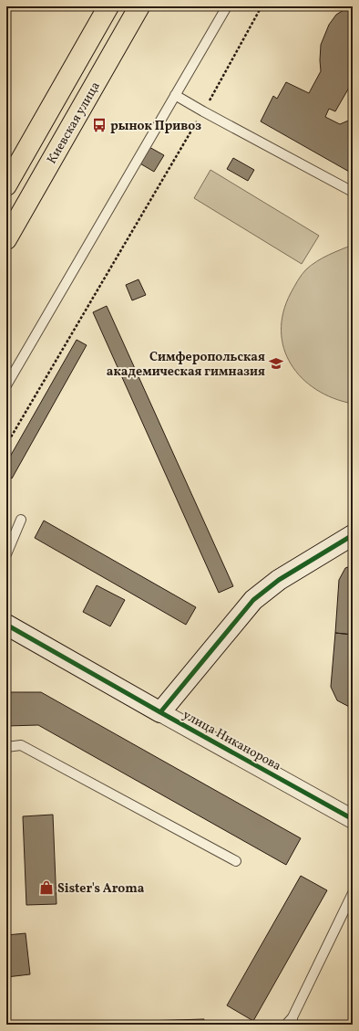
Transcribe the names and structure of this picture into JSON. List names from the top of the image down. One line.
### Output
{"streets":{"main road":["Киевская улица"],"street":["улица Никанорова"]},"places":{"bus stop":["рынок Привоз"],"school or university":["Симферопольская академическая гимназия"],"shop":["Sister's Aroma"]}}
